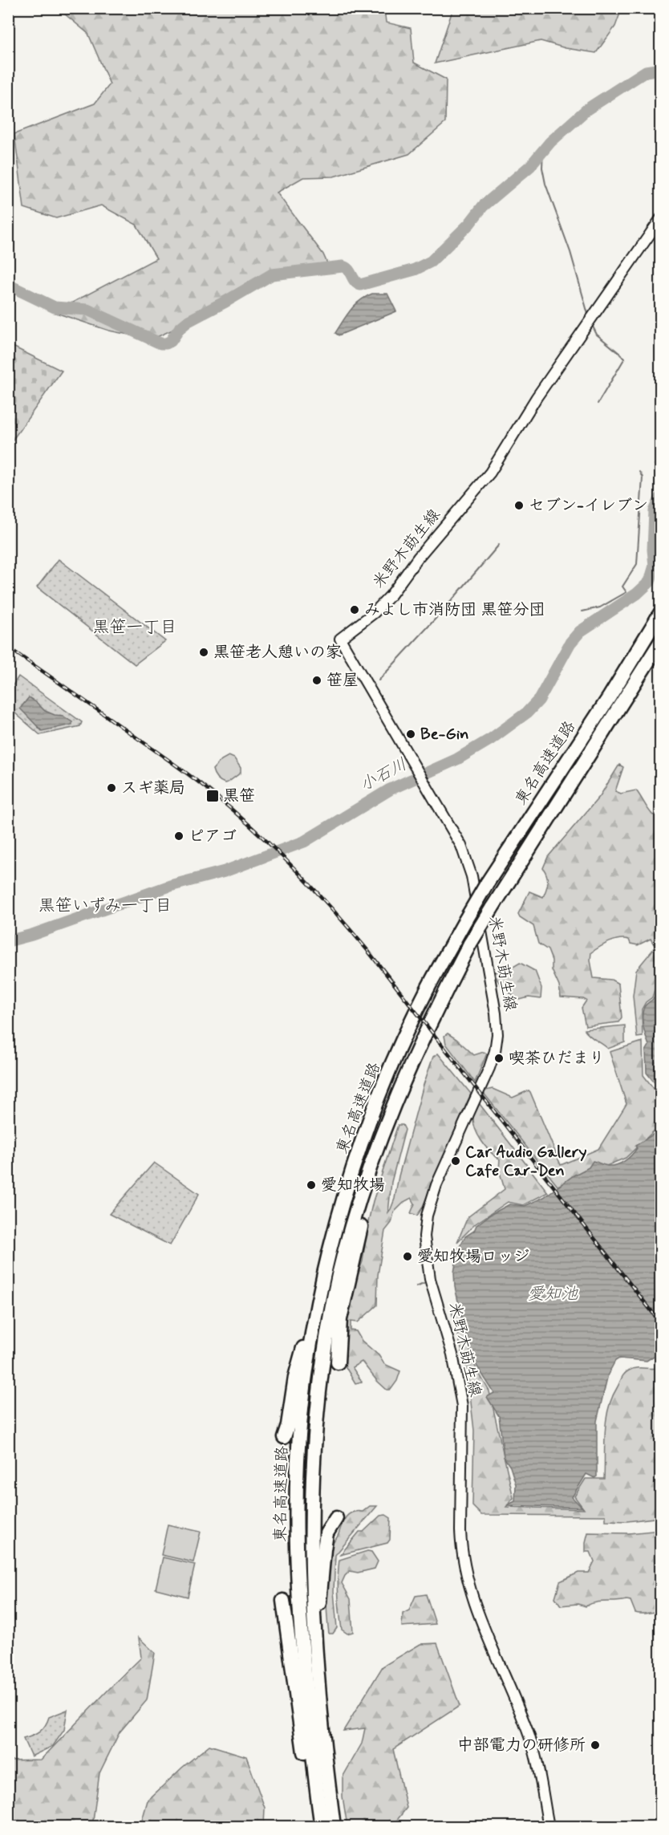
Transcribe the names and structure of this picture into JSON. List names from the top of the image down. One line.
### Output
{"streets":{"highway":["東名高速道路"],"main road":["米野木莇生線"]},"districts":["黒笹一丁目","黒笹いずみ一丁目"],"water":["小石川","愛知池"],"places":{"other":["セブン-イレブン","みよし市消防団 黒笹分団","黒笹老人憩いの家","笹屋","Be-Gin","スギ薬局","ピアゴ","喫茶ひだまり","Car Audio Gallery Cafe Car-Den","愛知牧場","愛知牧場ロッジ","中部電力の研修所"],"transit":["黒笹"]}}
